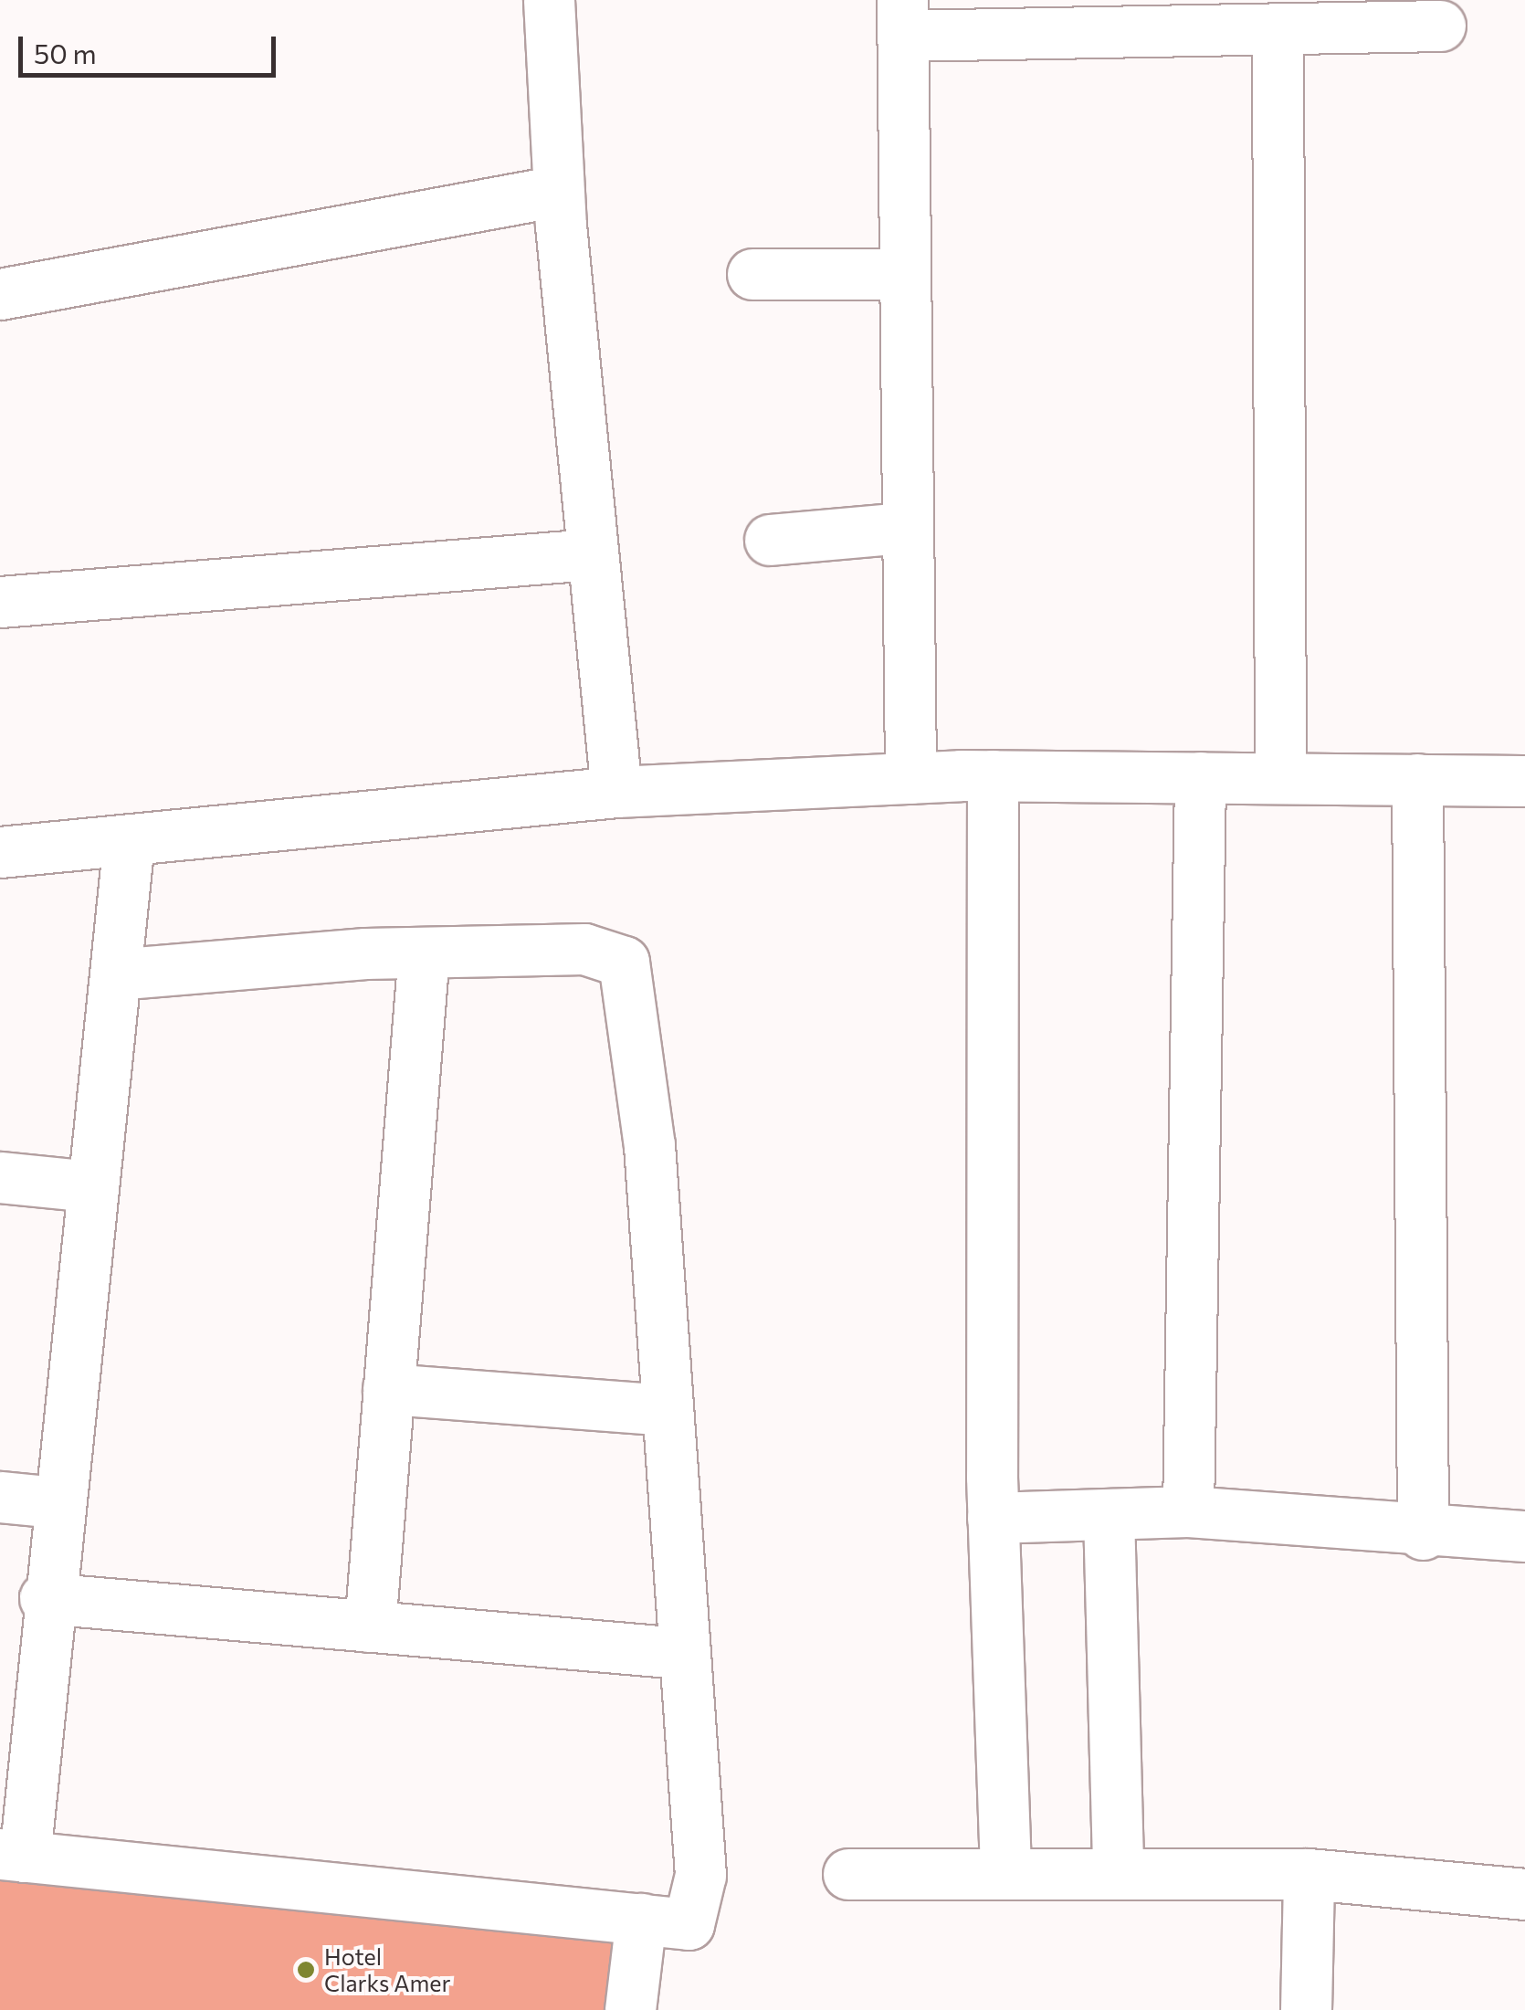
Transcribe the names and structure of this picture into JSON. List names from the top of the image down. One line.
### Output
{"places":["Hotel Clarks Amer"],"scale_bar":"50 m"}
